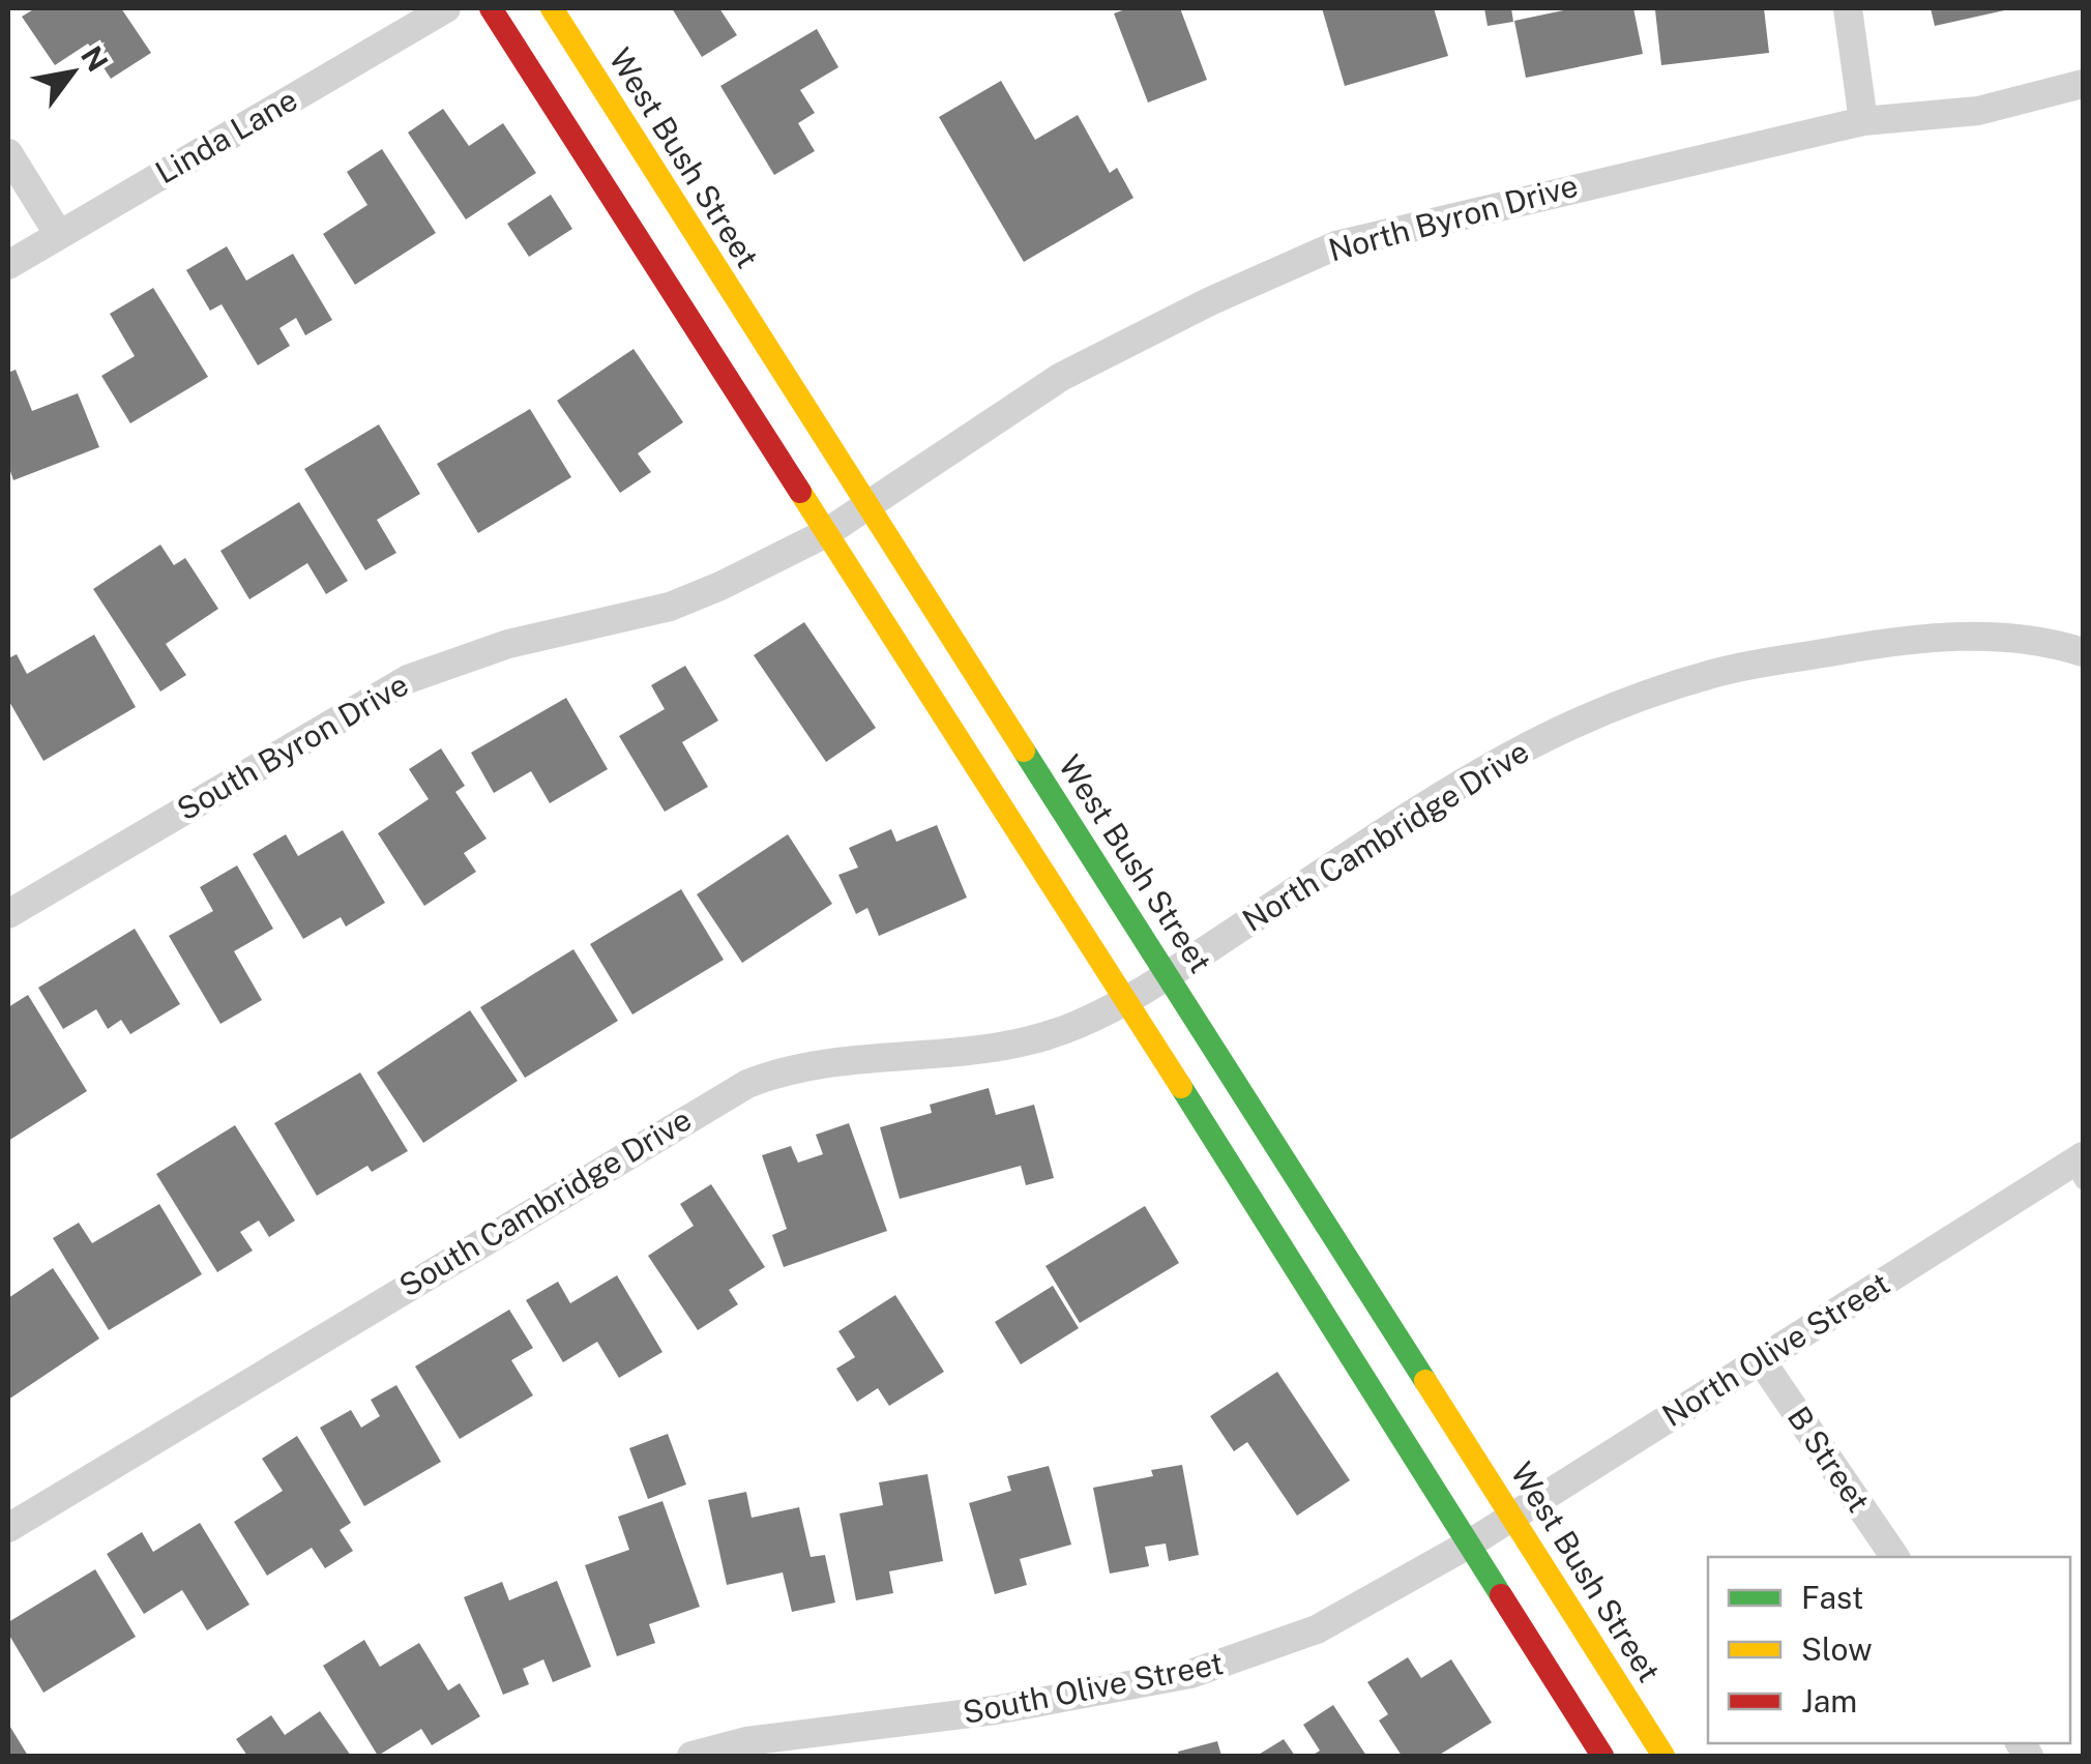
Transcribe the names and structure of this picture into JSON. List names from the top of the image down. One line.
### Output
{"streets":{"main road":["West Bush Street"],"street":["Linda Lane","North Byron Drive","South Byron Drive","North Cambridge Drive","South Cambridge Drive","North Olive Street","B Street","South Olive Street"]},"crossings":[["West Bush Street","North Byron Drive"],["West Bush Street","North Cambridge Drive"],["West Bush Street","North Olive Street"],["North Byron Drive","South Byron Drive"],["North Cambridge Drive","South Cambridge Drive"],["North Olive Street","B Street"],["North Olive Street","South Olive Street"]],"legend":["Fast","Slow","Jam"],"north":"top right"}
